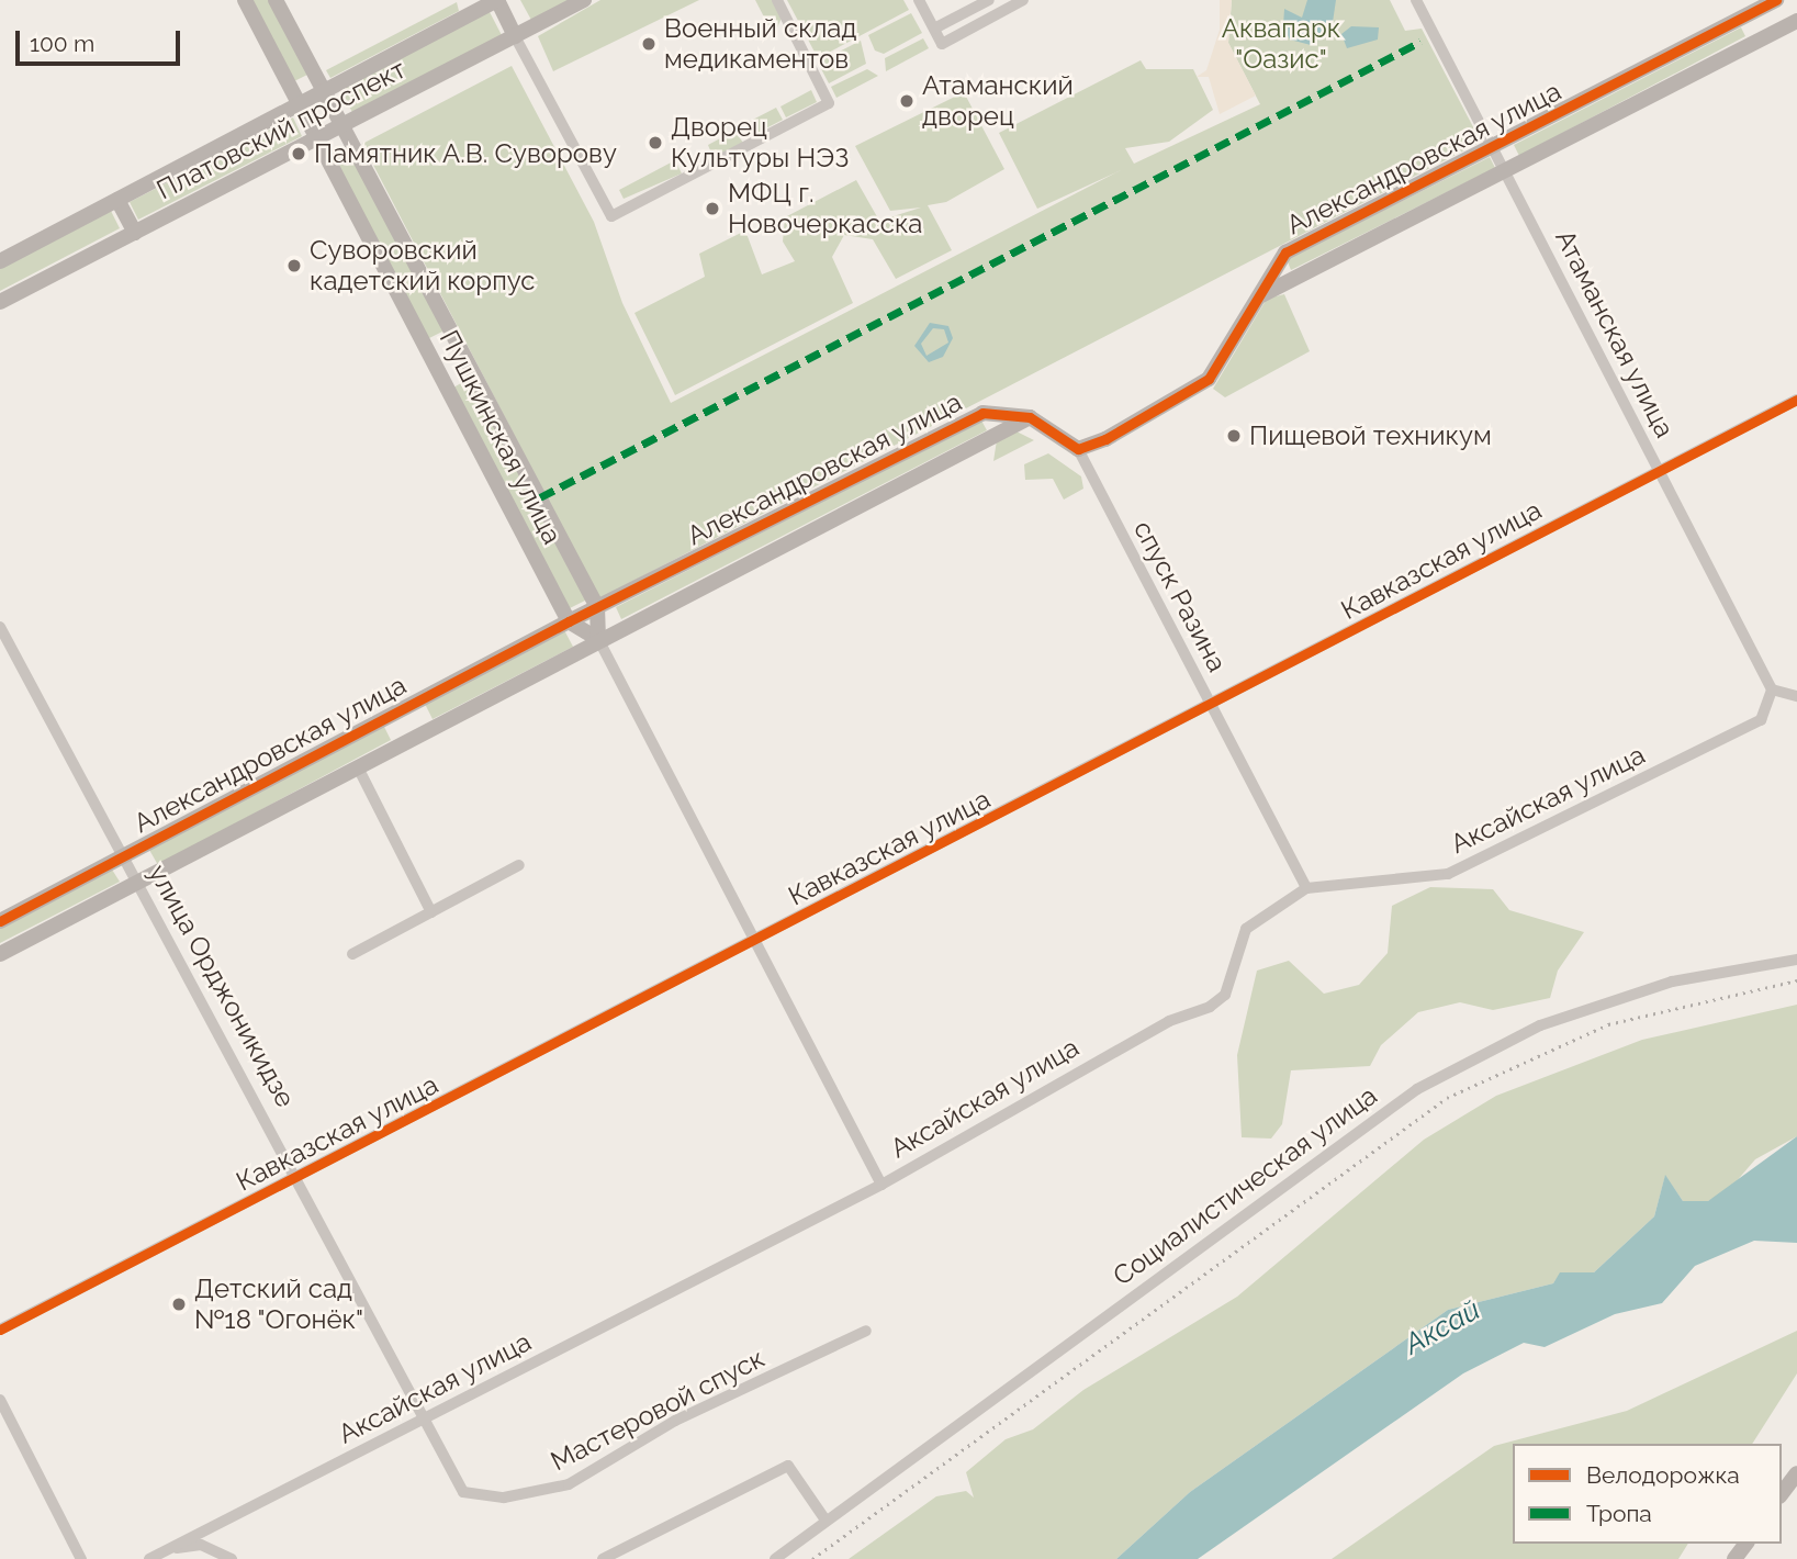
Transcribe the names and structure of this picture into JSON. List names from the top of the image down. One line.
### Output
{"streets":{"street":["Платовский проспект","Александровская улица","Атаманская улица","Пушкинская улица","Кавказская улица","спуск Разина","Аксайская улица","улица Орджоникидзе","Социалистическая улица","Мастеровой спуск"]},"crossings":[["Платовский проспект","Пушкинская улица"],["Александровская улица","Атаманская улица"],["Александровская улица","Пушкинская улица"],["Александровская улица","спуск Разина"],["Александровская улица","улица Орджоникидзе"],["Атаманская улица","Кавказская улица"],["Атаманская улица","Аксайская улица"],["Пушкинская улица","Кавказская улица"],["Пушкинская улица","Аксайская улица"],["Кавказская улица","спуск Разина"],["Кавказская улица","улица Орджоникидзе"],["спуск Разина","Аксайская улица"],["Аксайская улица","улица Орджоникидзе"],["улица Орджоникидзе","Мастеровой спуск"]],"water":["Аксай"],"parks":["Аквапарк \"Оазис\""],"places":["Военный склад медикаментов","Атаманский дворец","Дворец Культуры НЭЗ","Памятник А.В. Суворову","МФЦ г. Новочеркасска","Суворовский кадетский корпус","Пищевой техникум","Детский сад №18 \"Огонёк\""],"legend":["Велодорожка","Тропа"],"scale_bar":"100 m"}
